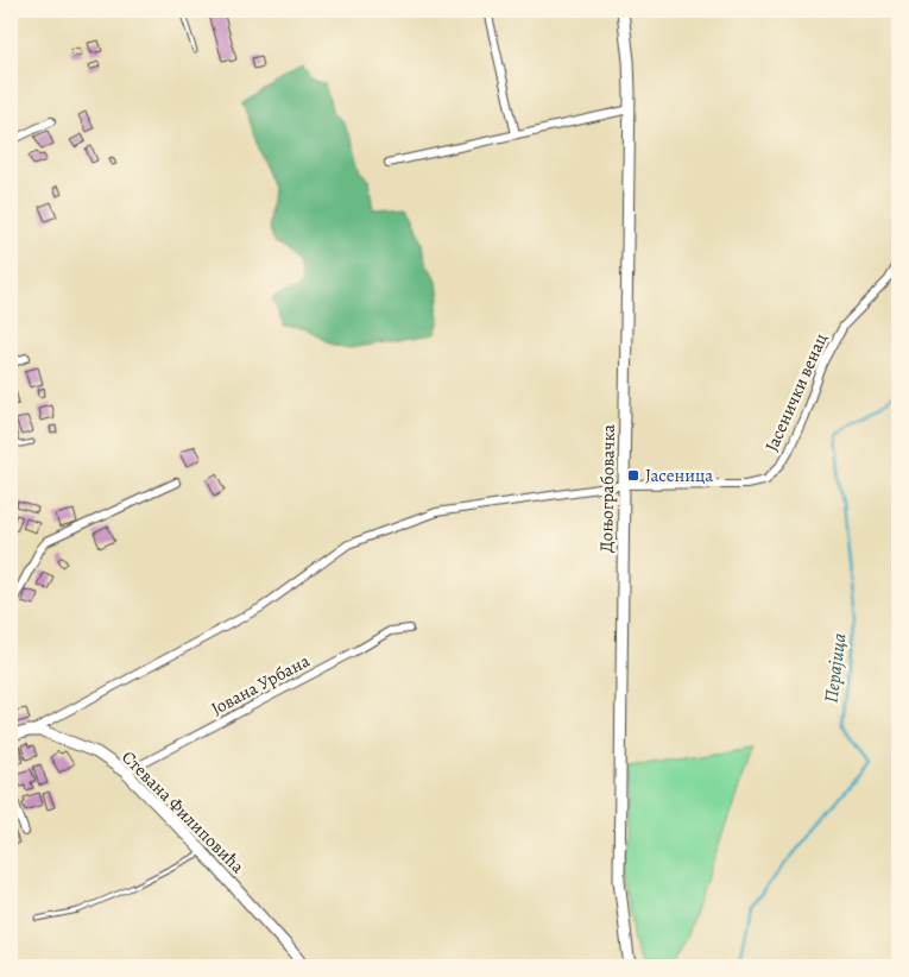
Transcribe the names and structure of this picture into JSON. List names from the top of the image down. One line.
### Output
{"streets":{"street":["Јасенички венац","Доњограбовачка","Јована Урбана","Стевана Филиповића"]},"crossings":[["Јасенички венац","Доњограбовачка"],["Јасенички венац","Стевана Филиповића"],["Јована Урбана","Стевана Филиповића"]],"water":["Перајица"],"places":{"transit":["Јасеница"]}}
